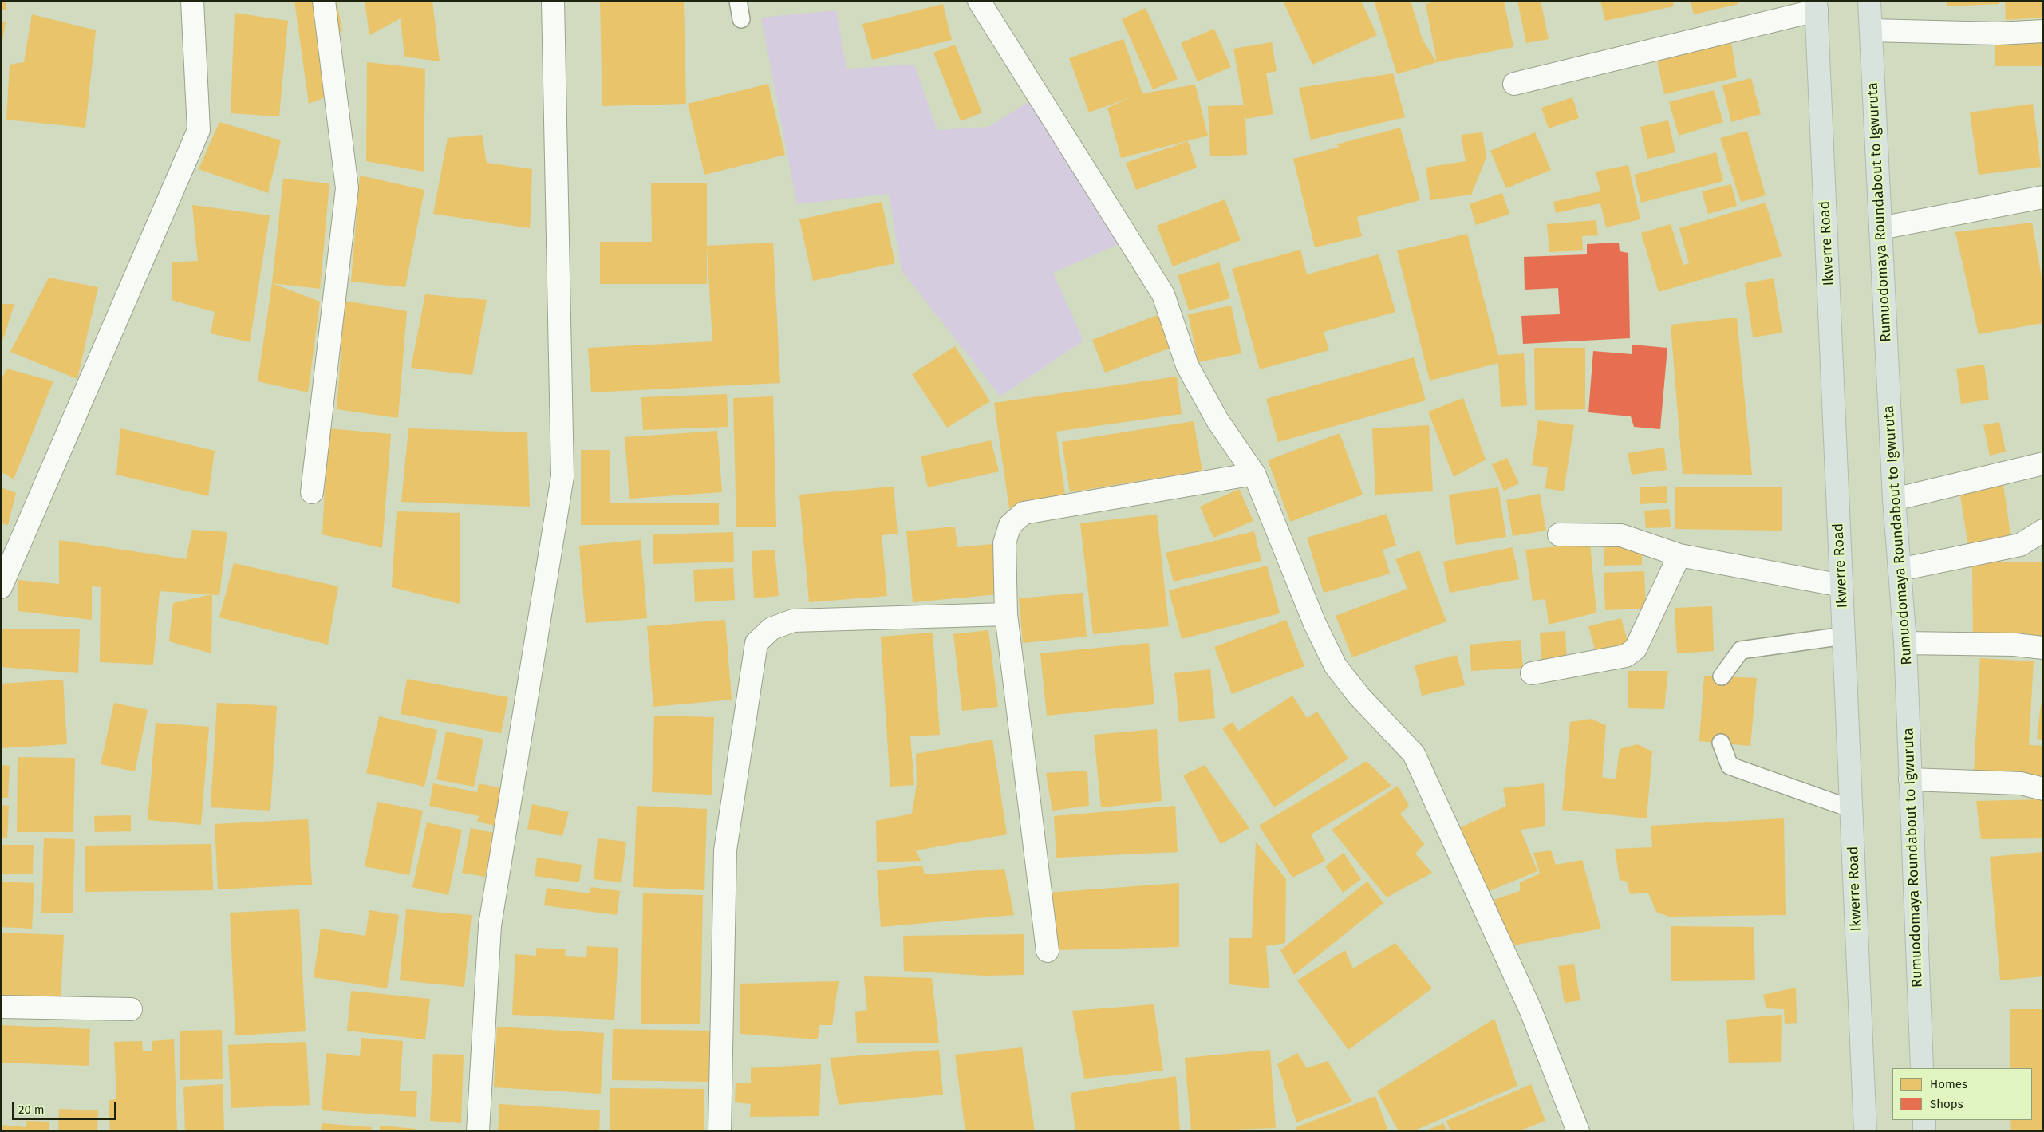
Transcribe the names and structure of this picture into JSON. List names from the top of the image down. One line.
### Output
{"streets":{"main road":["Rumuodomaya Roundabout to Igwuruta","Ikwerre Road"]},"legend":["Homes","Shops"],"scale_bar":"20 m"}
